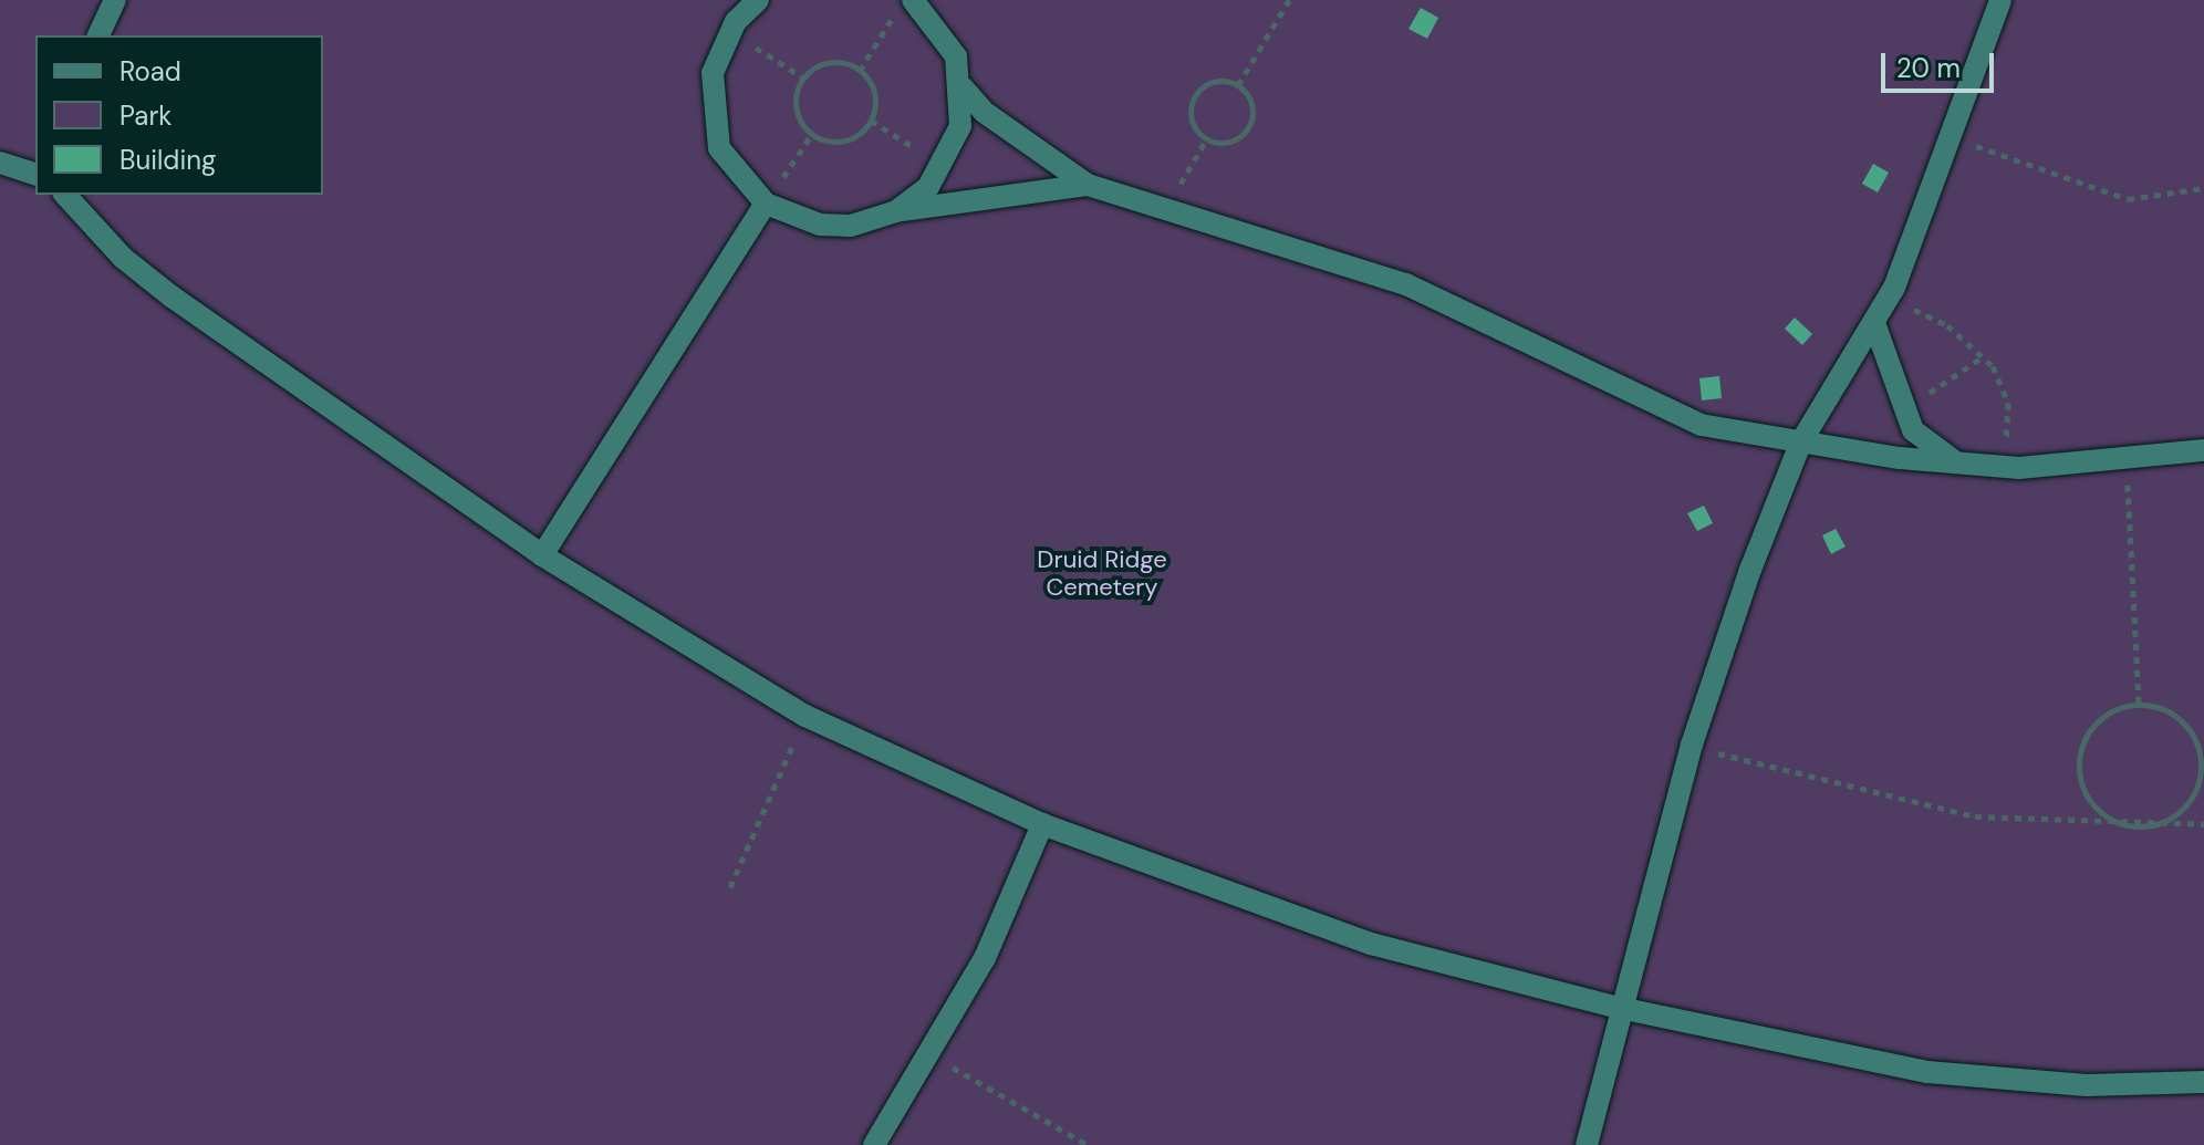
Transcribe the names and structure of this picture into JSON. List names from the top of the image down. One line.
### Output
{"parks":["Druid Ridge Cemetery"],"legend":["Road","Park","Building"],"scale_bar":"20 m"}
